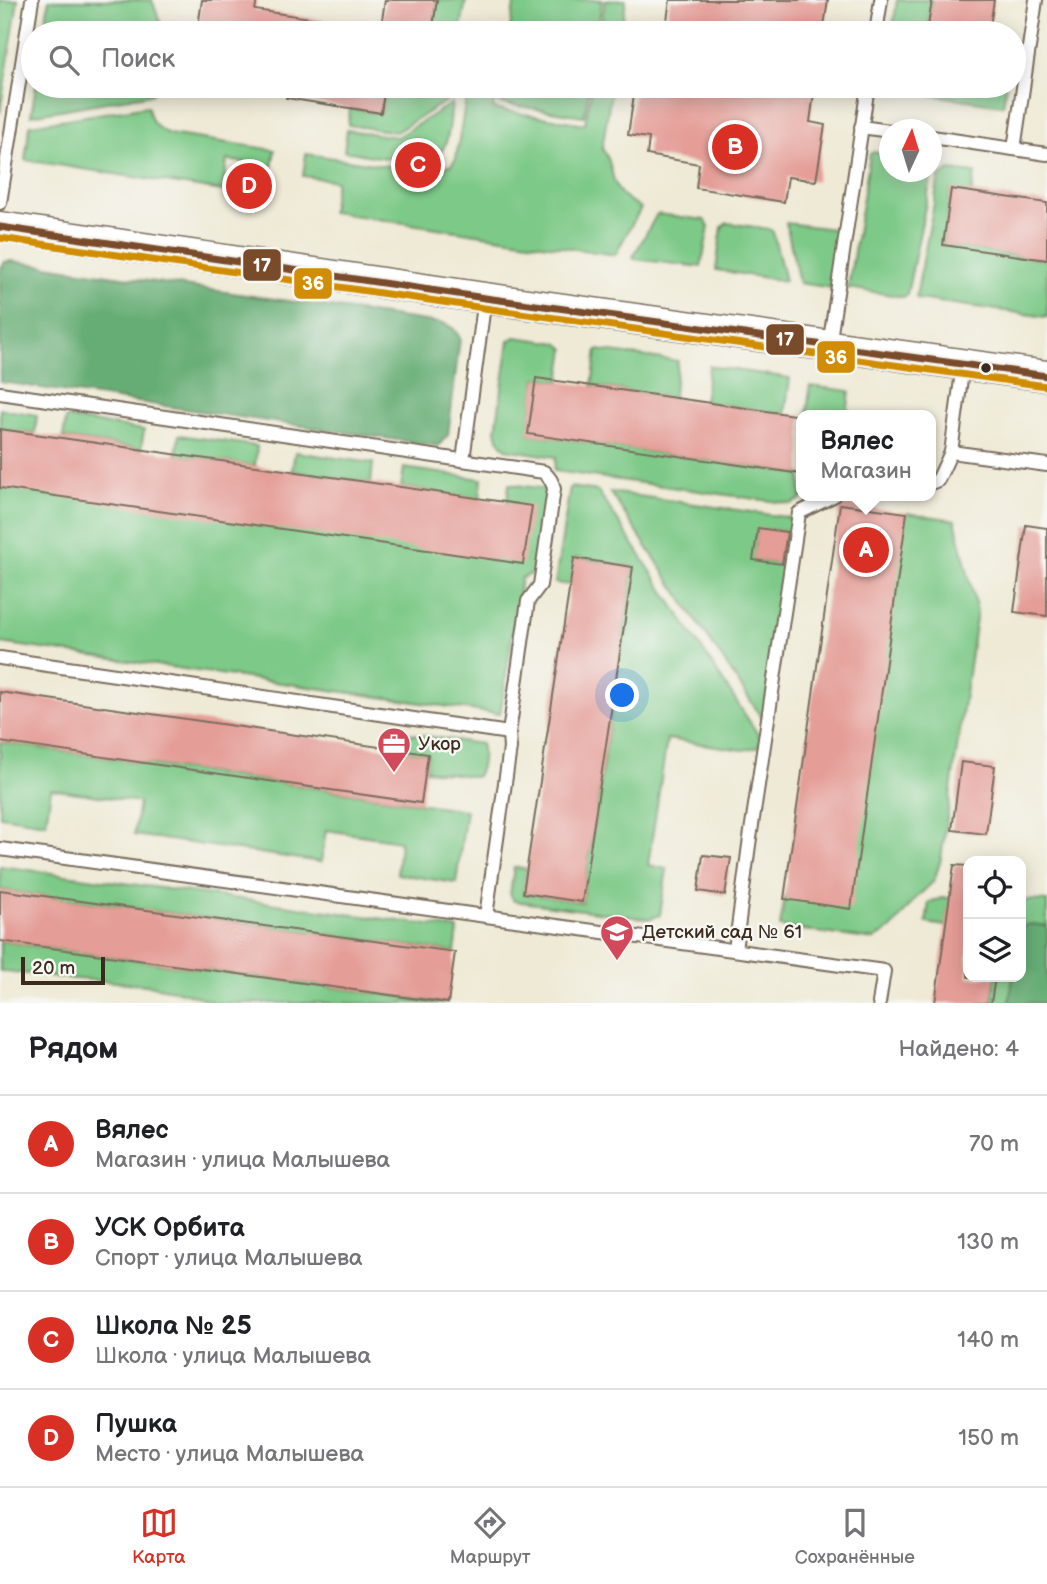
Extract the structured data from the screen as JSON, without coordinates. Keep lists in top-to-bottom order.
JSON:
{
  "places": {
    "office": ["Укор"],
    "school or university": ["Детский сад № 61"]
  },
  "lines": ["transit line 17", "transit line 36"],
  "scale_bar": "20 m",
  "north": "top",
  "page": {
    "search": "Поиск",
    "pins": [
      "B",
      "C",
      "D",
      "A"
    ],
    "popup": ["Вялес", "Магазин"],
    "scale": "20 m",
    "heading": ["Рядом", "Найдено: 4"],
    "list": [
      {
        "mark": "A",
        "name": "Вялес",
        "note": "Магазин · улица Малышева",
        "value": "70 m"
      },
      {
        "mark": "B",
        "name": "УСК Орбита",
        "note": "Спорт · улица Малышева",
        "value": "130 m"
      },
      {
        "mark": "C",
        "name": "Школа № 25",
        "note": "Школа · улица Малышева",
        "value": "140 m"
      },
      {
        "mark": "D",
        "name": "Пушка",
        "note": "Место · улица Малышева",
        "value": "150 m"
      }
    ],
    "nav": ["Карта", "Маршрут", "Сохранённые"]
  }
}
